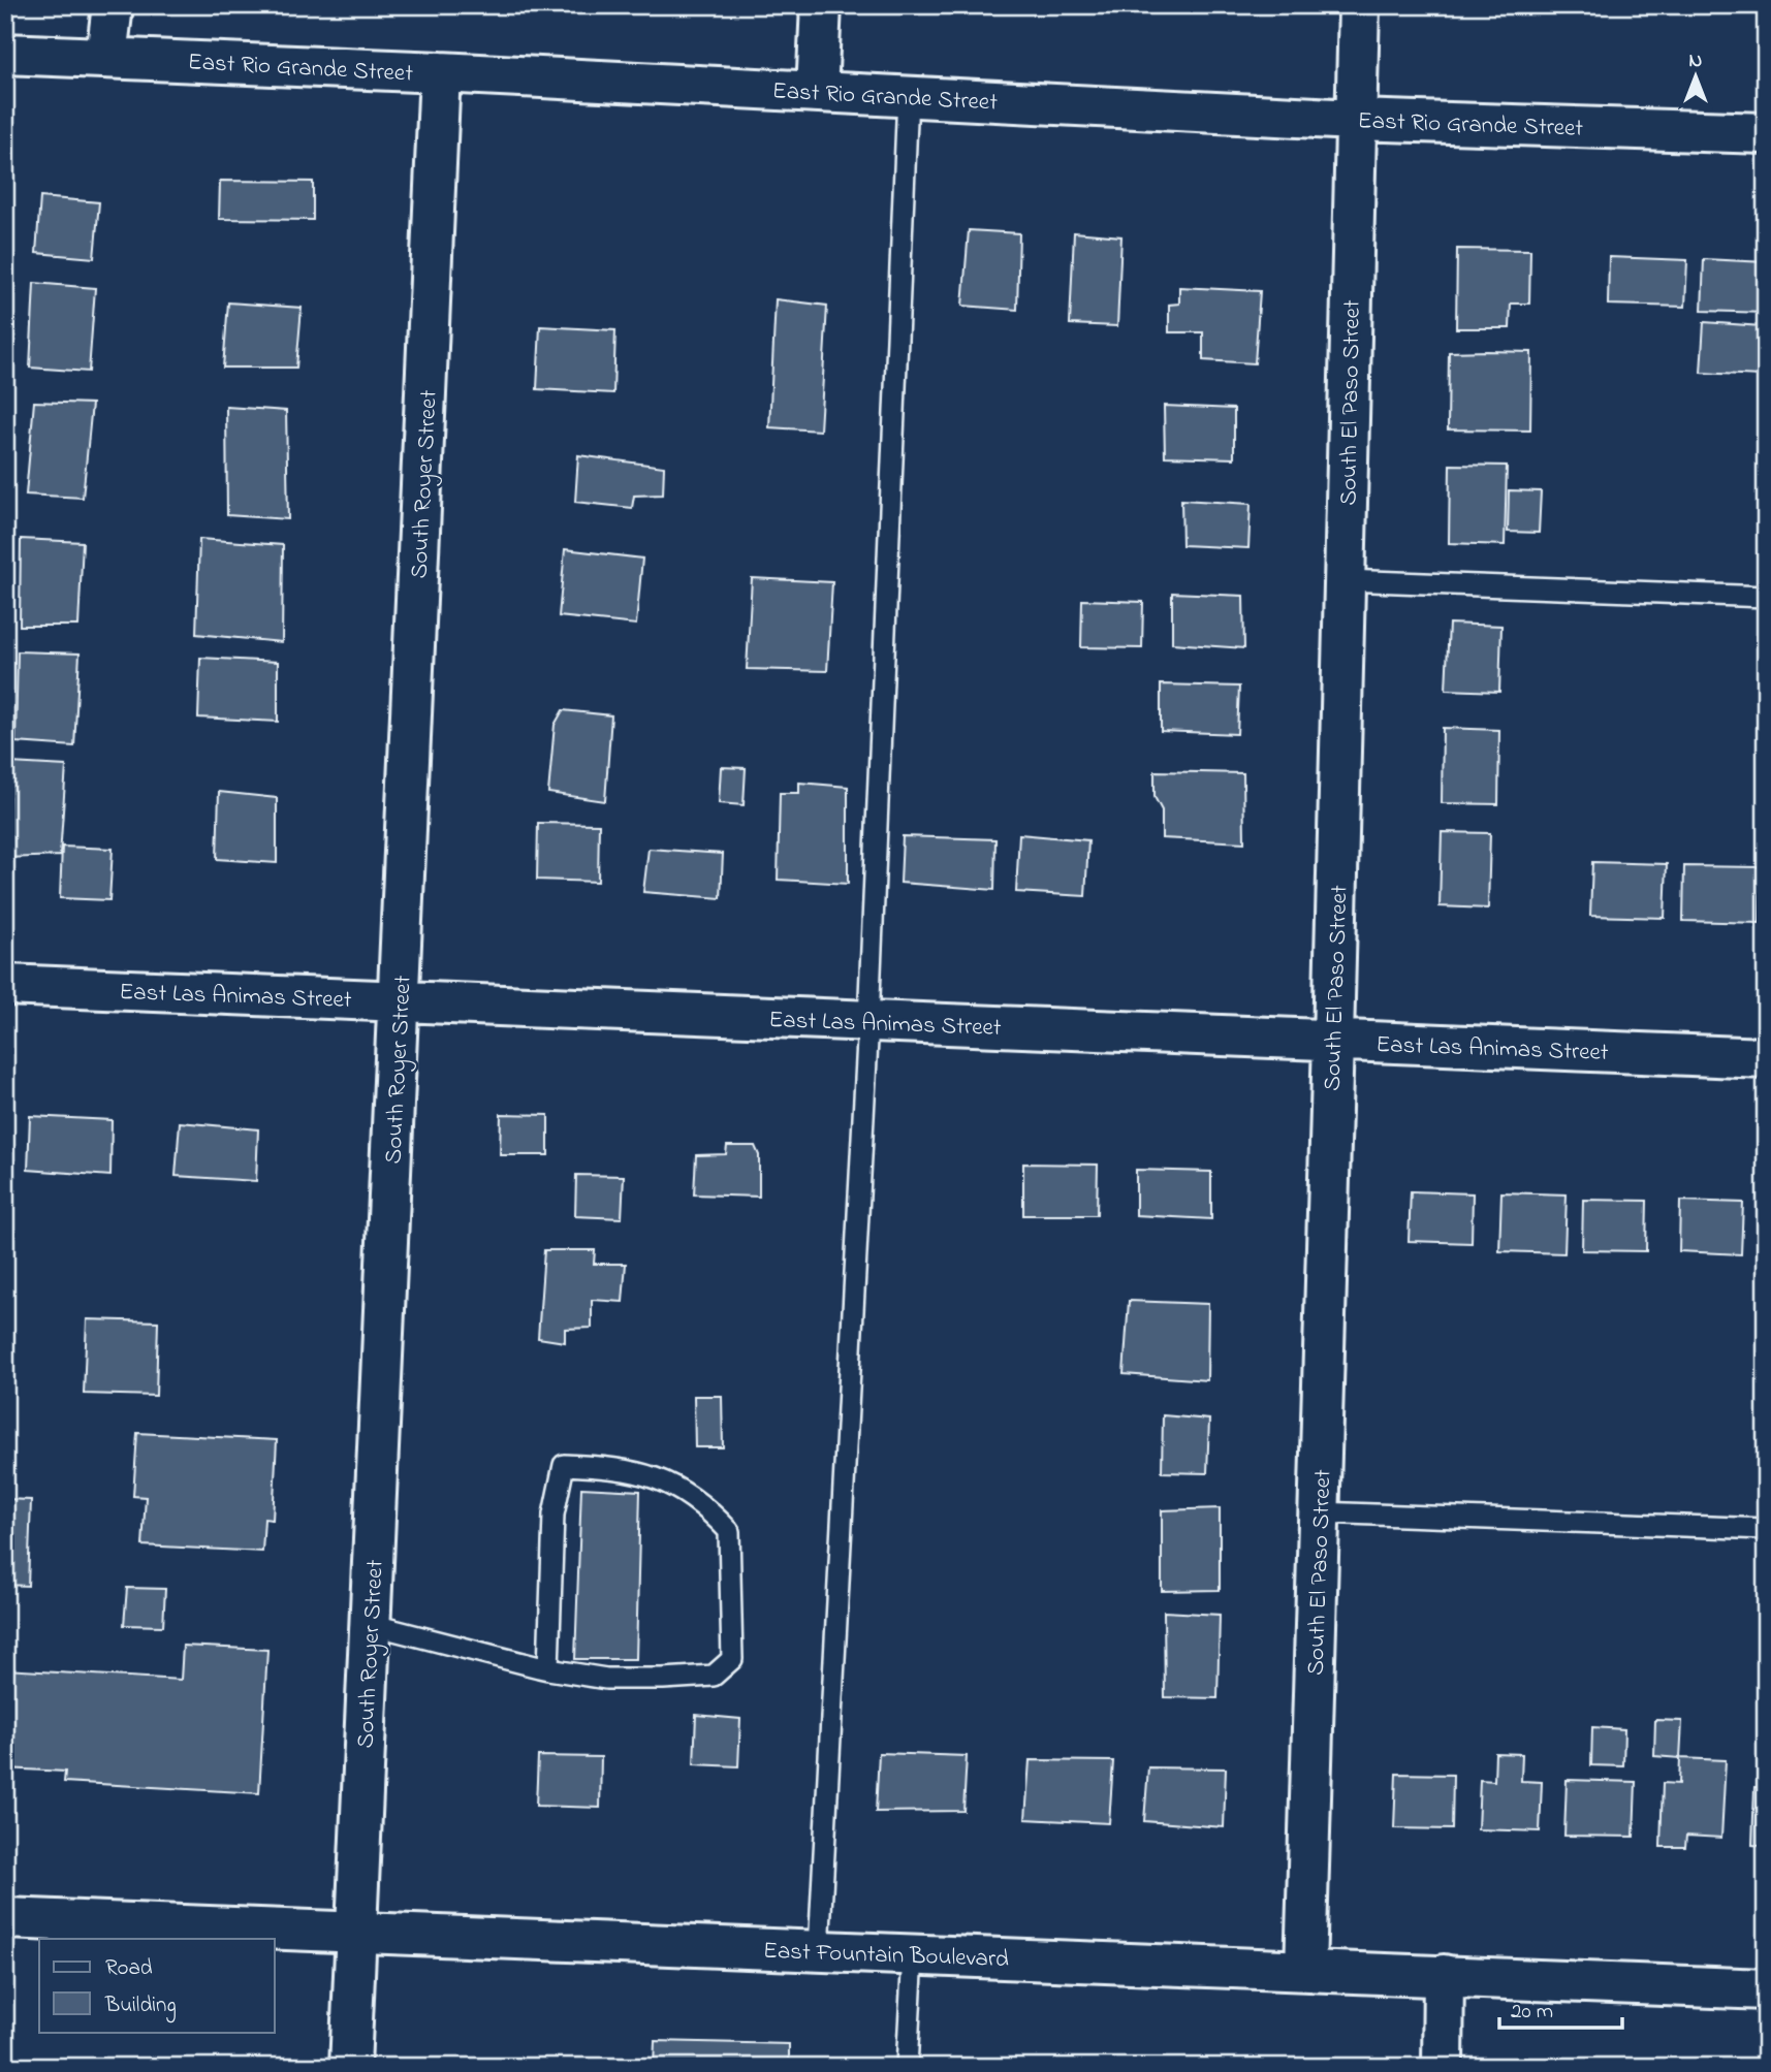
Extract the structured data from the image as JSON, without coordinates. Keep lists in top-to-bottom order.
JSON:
{
  "streets": {
    "street": [
      "East Rio Grande Street",
      "South El Paso Street",
      "South Royer Street",
      "East Las Animas Street",
      "East Fountain Boulevard"
    ]
  },
  "crossings": [
    ["East Rio Grande Street", "South El Paso Street"],
    ["East Rio Grande Street", "South Royer Street"],
    ["South El Paso Street", "East Las Animas Street"],
    ["South El Paso Street", "East Fountain Boulevard"],
    ["South Royer Street", "East Las Animas Street"],
    ["South Royer Street", "East Fountain Boulevard"]
  ],
  "legend": ["Road", "Building"],
  "scale_bar": "20 m",
  "north": "top"
}
